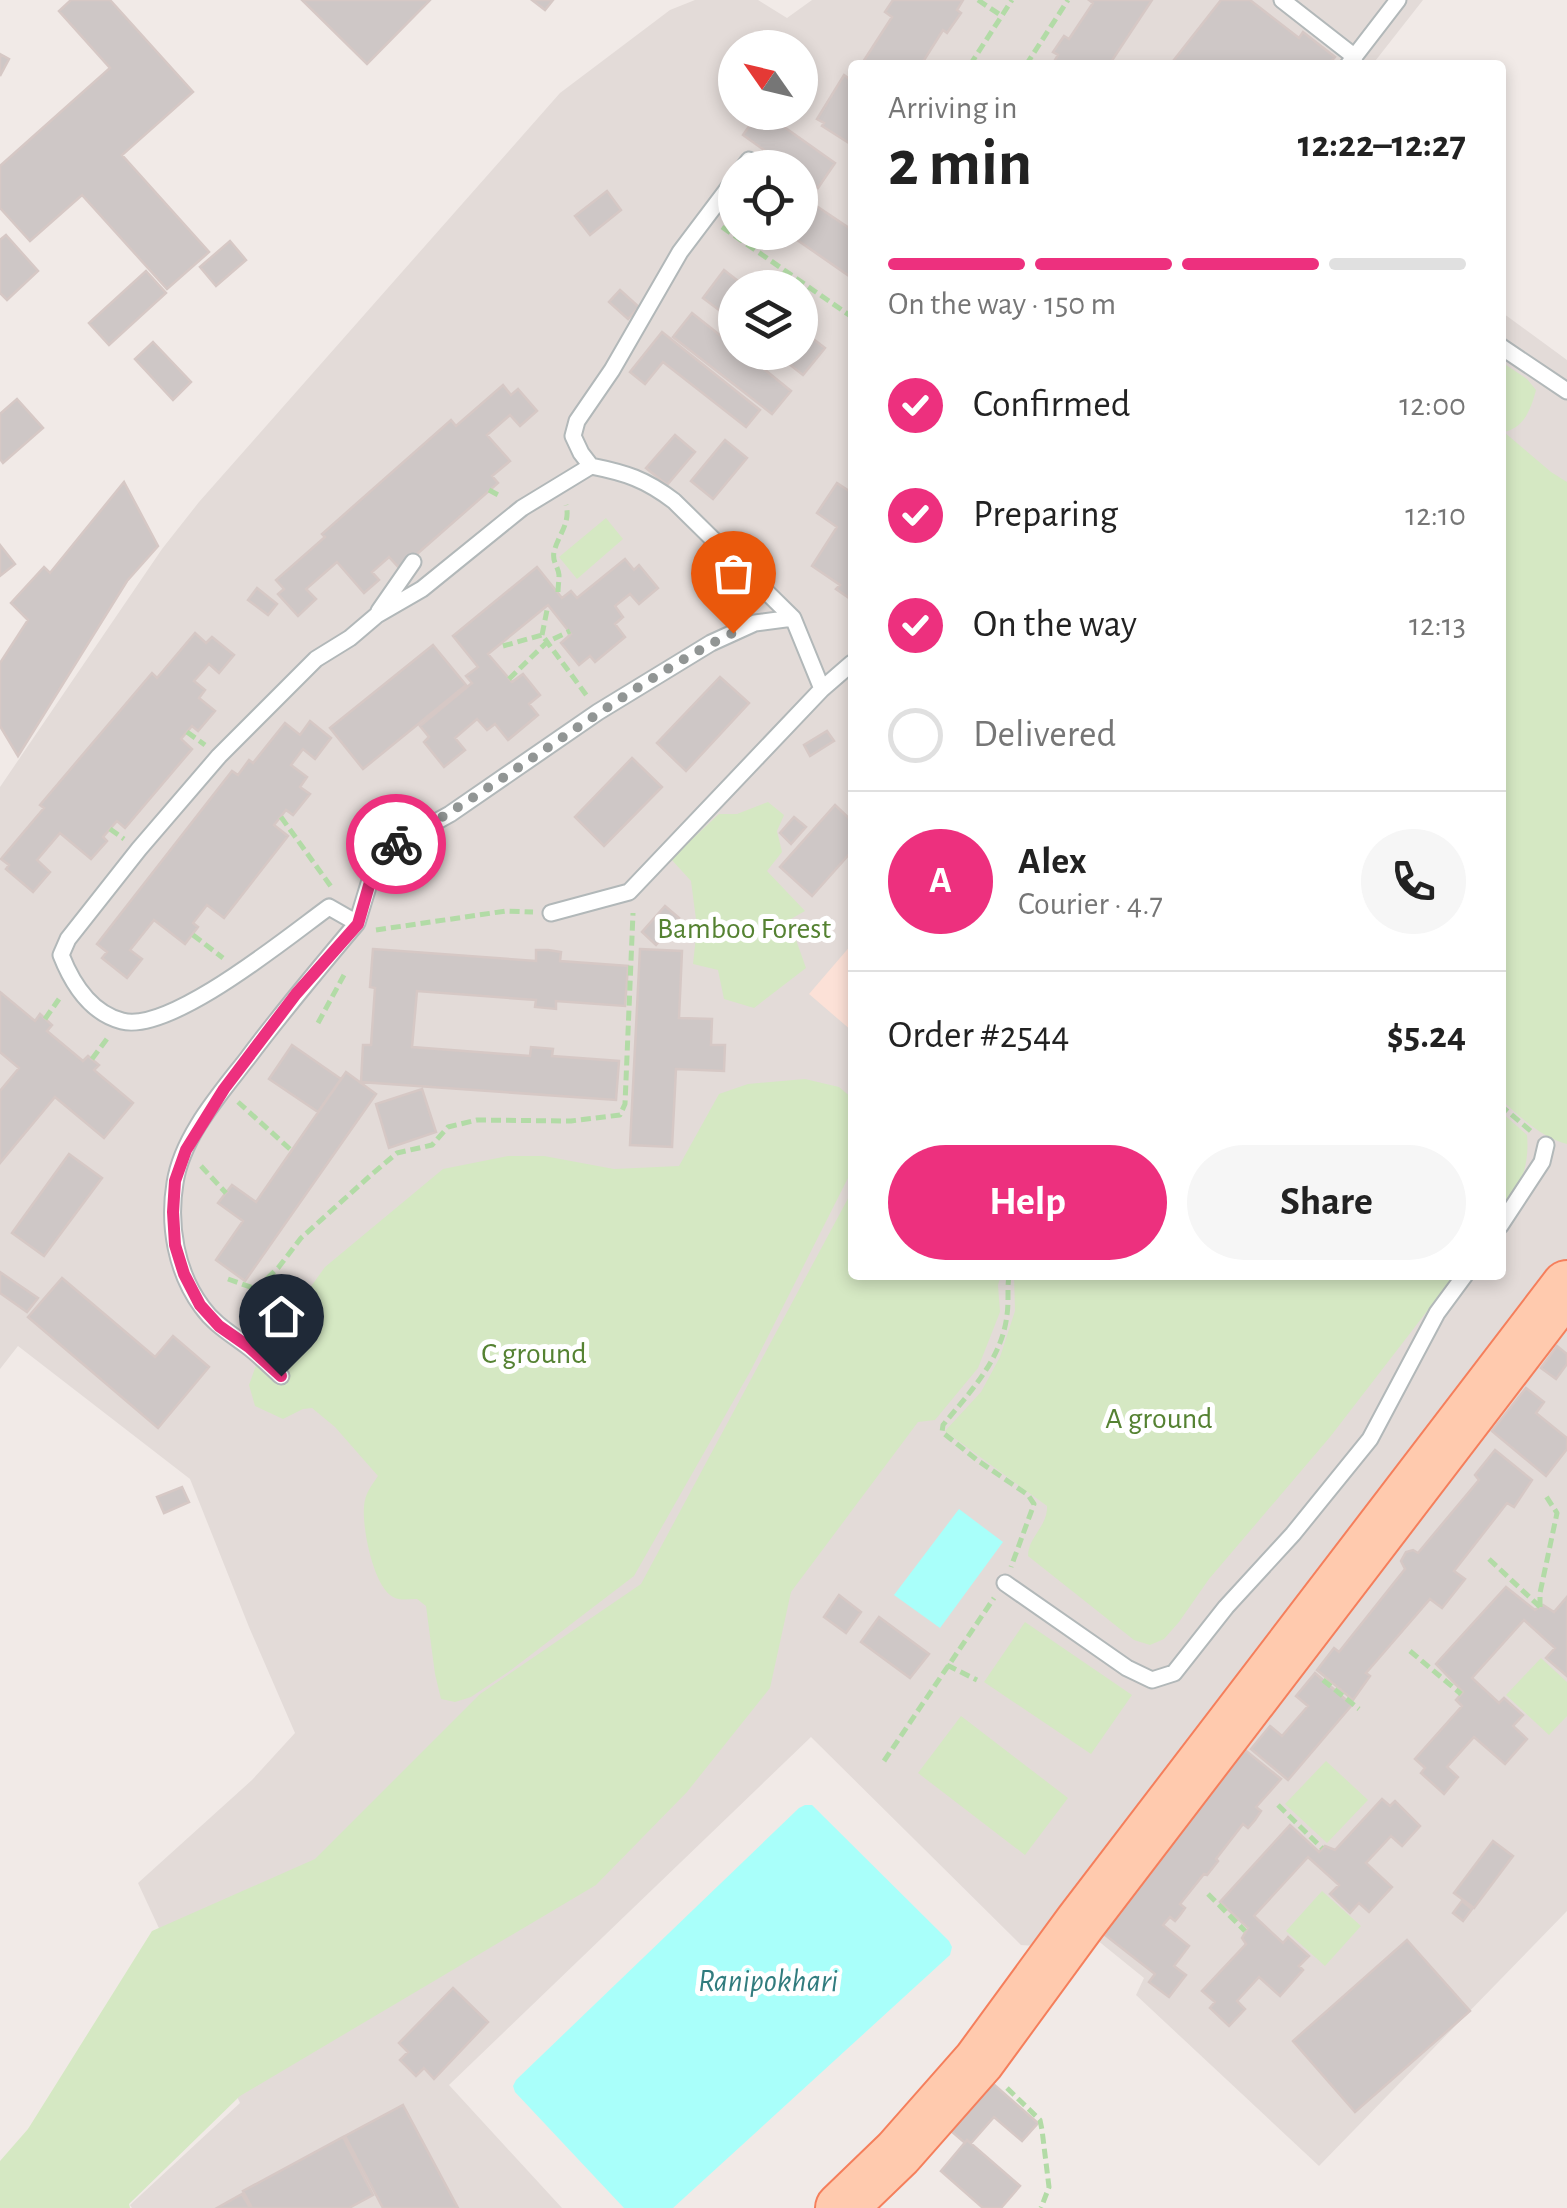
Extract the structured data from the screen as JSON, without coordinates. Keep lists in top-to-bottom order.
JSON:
{
  "water": ["Ranipokhari"],
  "parks": ["Bamboo Forest", "C ground", "A ground"],
  "north": "top left",
  "page": {
    "heading": ["2 min", "Arriving in", "12:22–12:27"],
    "panel": [
      "Alex",
      "Courier · 4.7",
      "Order #2544",
      "$5.24"
    ],
    "bar": "On the way · 150 m",
    "list": [
      ["Confirmed", "12:00"],
      ["Preparing", "12:10"],
      ["On the way", "12:13"],
      "Delivered"
    ],
    "round": "A",
    "buttons": ["Help", "Share"]
  }
}
